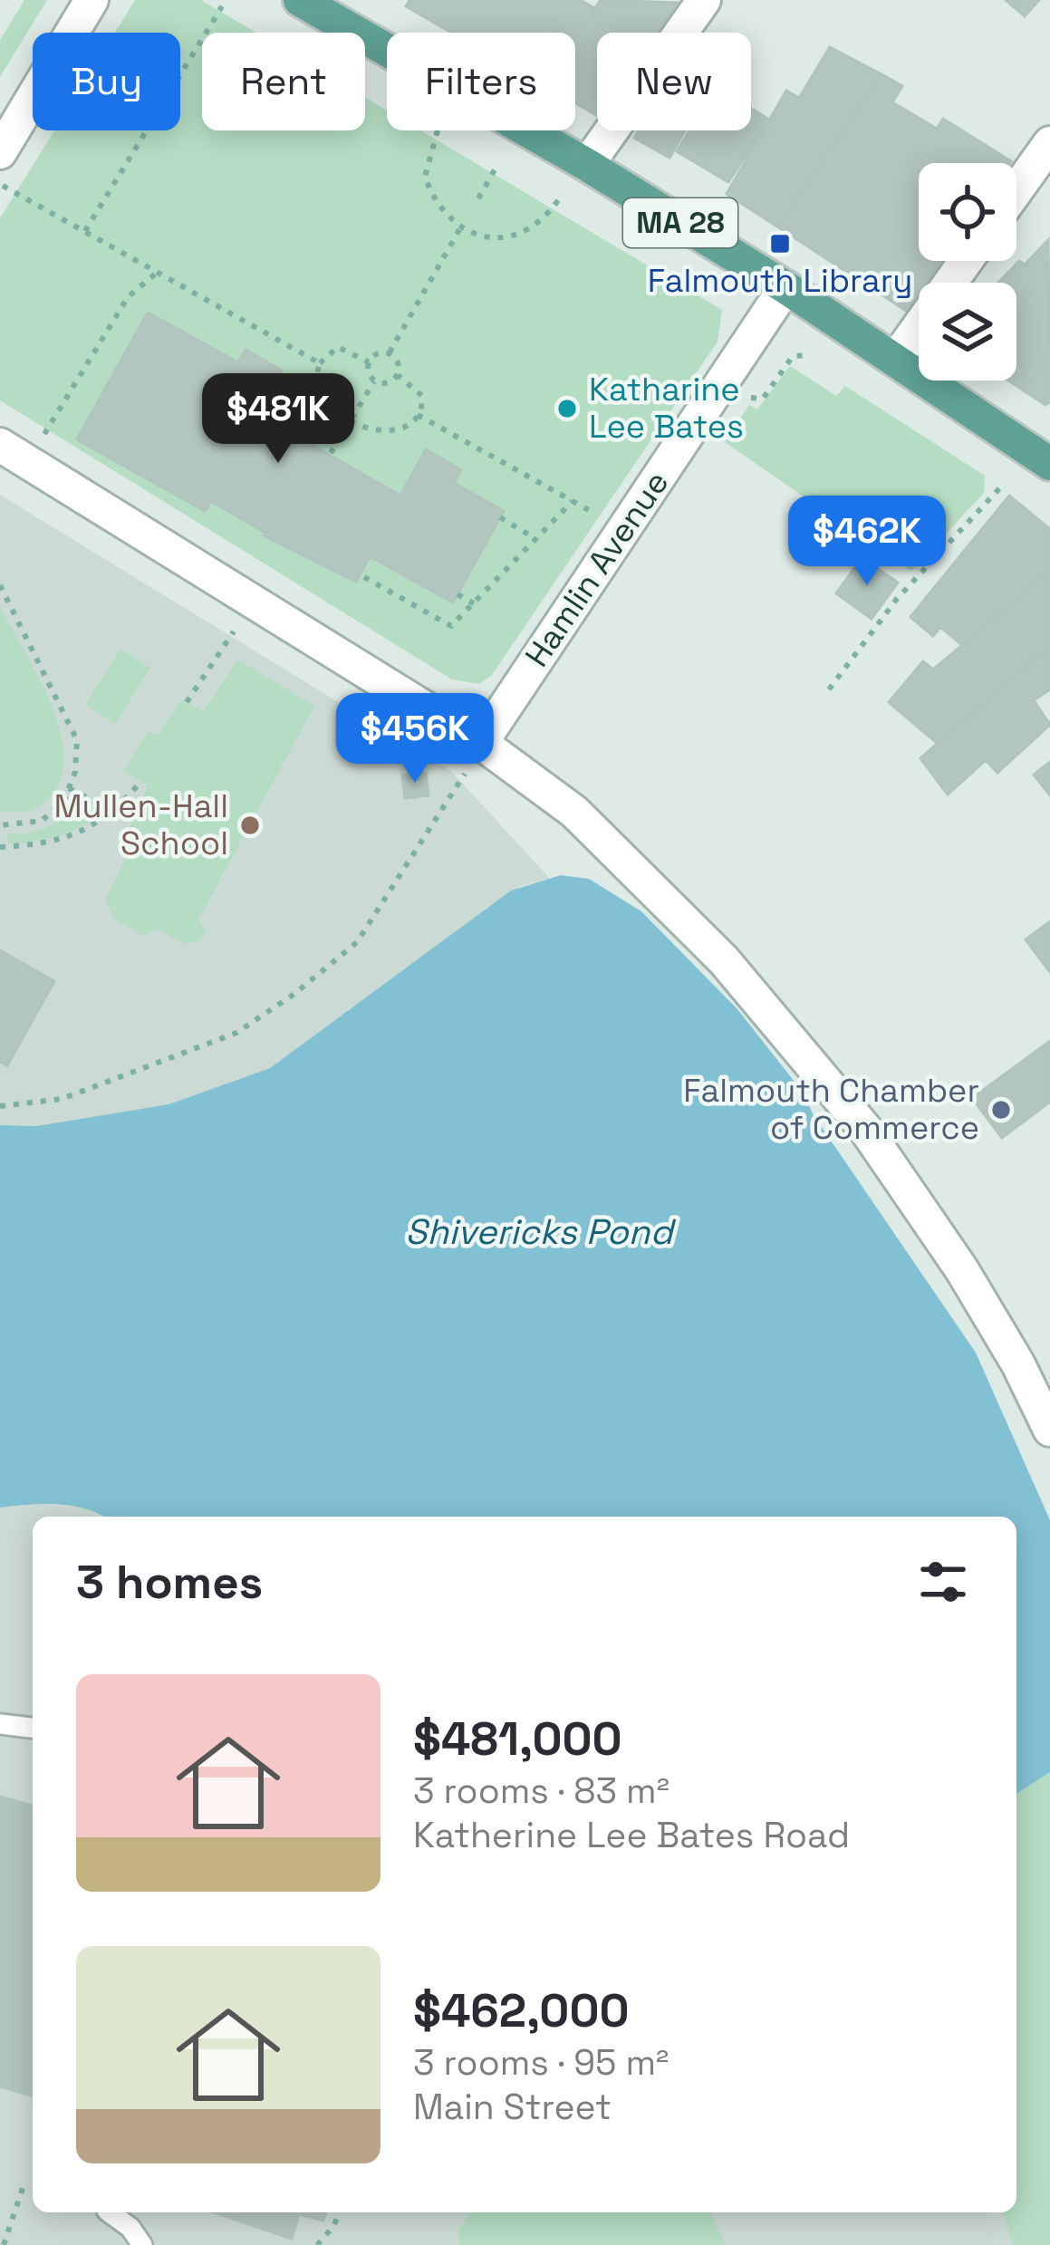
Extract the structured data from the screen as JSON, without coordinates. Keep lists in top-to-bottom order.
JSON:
{
  "streets": {
    "main road": ["MA 28"],
    "street": ["Hamlin Avenue"]
  },
  "crossings": [
    ["MA 28", "Hamlin Avenue"]
  ],
  "water": ["Shivericks Pond"],
  "places": {
    "transit": ["Falmouth Library"],
    "other": ["Katharine Lee Bates", "Mullen-Hall School", "Falmouth Chamber of Commerce"]
  },
  "page": {
    "chip": [
      "Buy",
      "Rent",
      "Filters",
      "New"
    ],
    "price": ["$481K", "$462K", "$456K"],
    "heading": "3 homes",
    "list": [
      {
        "name": "$481,000",
        "note": "3 rooms · 83 m² · Katherine Lee Bates Road"
      },
      {
        "name": "$462,000",
        "note": "3 rooms · 95 m² · Main Street"
      }
    ]
  }
}
